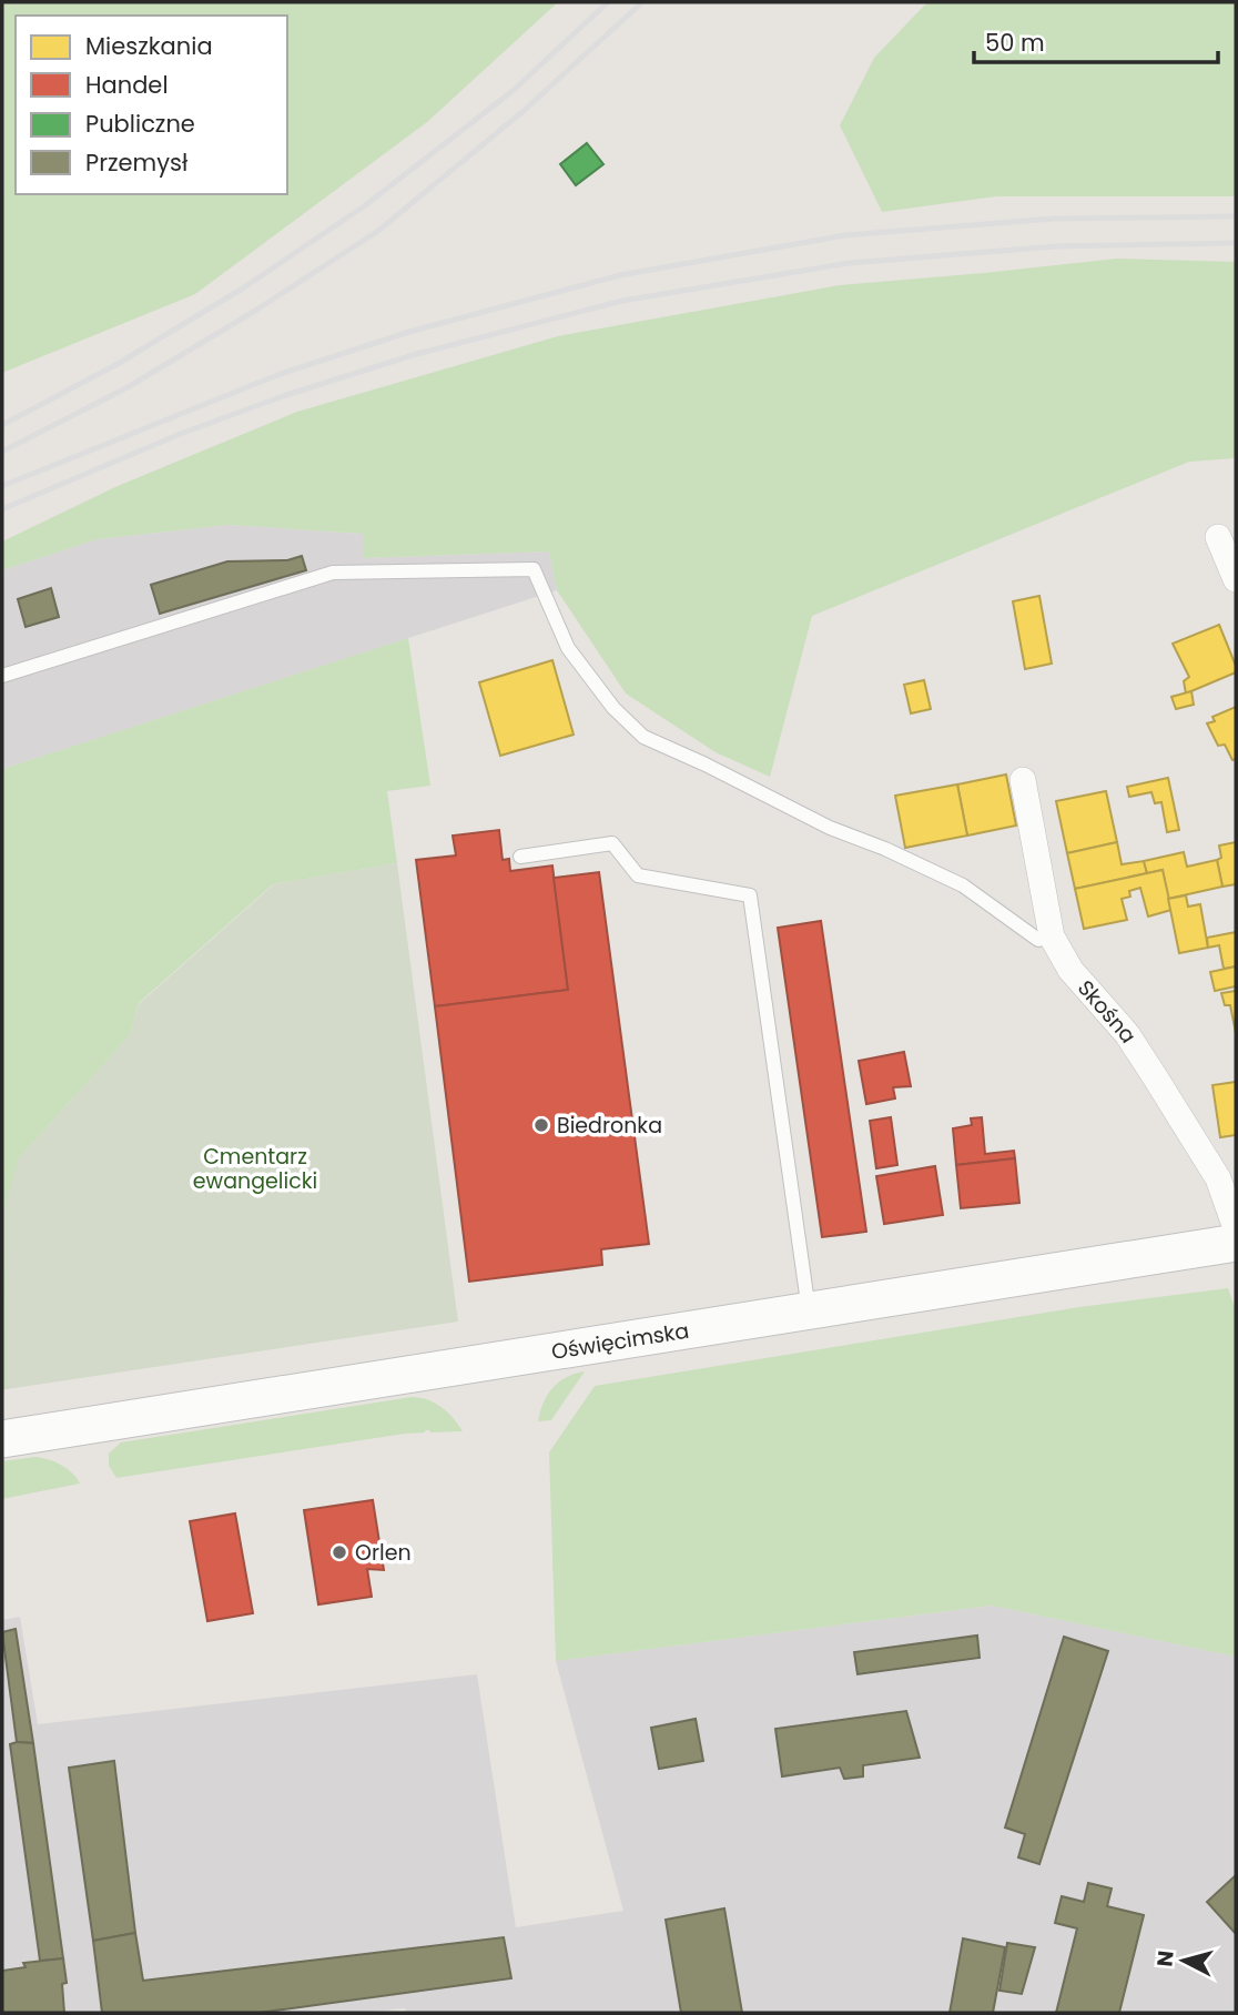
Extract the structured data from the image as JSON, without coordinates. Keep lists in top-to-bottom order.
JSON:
{
  "streets": {
    "main road": ["Oświęcimska"],
    "street": ["Skośna"]
  },
  "parks": ["Cmentarz ewangelicki"],
  "places": ["Biedronka", "Orlen"],
  "legend": [
    "Mieszkania",
    "Handel",
    "Publiczne",
    "Przemysł"
  ],
  "scale_bar": "50 m",
  "north": "left"
}
